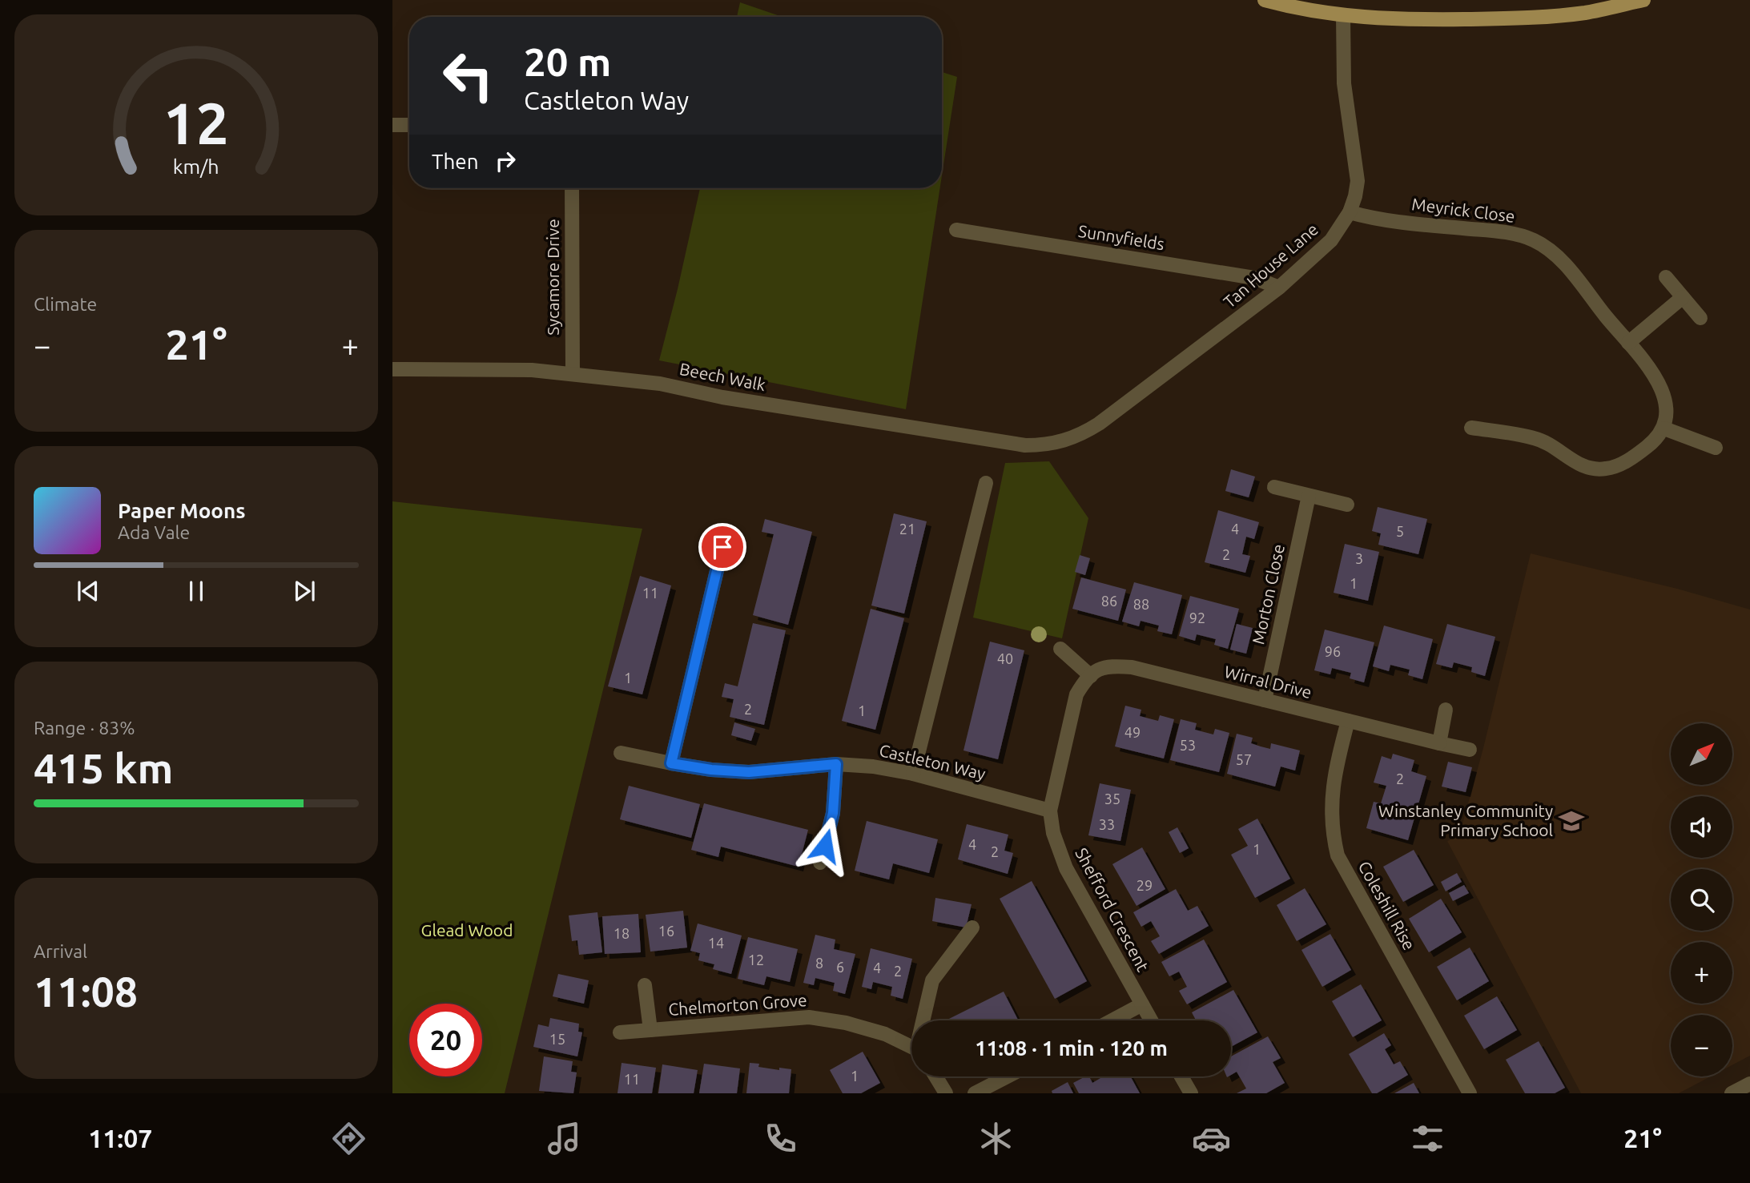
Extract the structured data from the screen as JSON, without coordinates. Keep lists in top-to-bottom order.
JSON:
{
  "streets": {
    "street": [
      "Meyrick Close",
      "Sunnyfields",
      "Tan House Lane",
      "Sycamore Drive",
      "Beech Walk",
      "Morton Close",
      "Wirral Drive",
      "Castleton Way",
      "Coleshill Rise",
      "Shefford Crescent",
      "Chelmorton Grove"
    ]
  },
  "crossings": [
    ["Meyrick Close", "Tan House Lane"],
    ["Sunnyfields", "Tan House Lane"],
    ["Tan House Lane", "Beech Walk"],
    ["Sycamore Drive", "Beech Walk"],
    ["Morton Close", "Wirral Drive"],
    ["Wirral Drive", "Coleshill Rise"],
    ["Wirral Drive", "Shefford Crescent"],
    ["Castleton Way", "Shefford Crescent"]
  ],
  "parks": ["Glead Wood"],
  "places": {
    "school or university": ["Winstanley Community Primary School"]
  },
  "house_numbers": [
    "21",
    "4",
    "5",
    "2",
    "3",
    "1",
    "11",
    "86",
    "88",
    "92",
    "96",
    "40",
    "1",
    "2",
    "1",
    "49",
    "53",
    "57",
    "2",
    "35",
    "33",
    "4",
    "1",
    "2",
    "29",
    "16",
    "18",
    "14",
    "12",
    "8",
    "6",
    "4",
    "2",
    "15",
    "1",
    "11"
  ],
  "north": "top right",
  "page": {
    "turn": ["20 m", "Castleton Way"],
    "then": "Then",
    "tile": [
      "Climate",
      ["Range · 83%", "415 km"],
      ["Arrival", "11:08"]
    ],
    "heat": ["−", "21°", "+"],
    "song": ["Paper Moons", "Ada Vale"],
    "map_buttons": ["+", "−"],
    "limit": "20",
    "trip": "11:08 · 1 min · 120 m",
    "tabs": ["11:07", "21°"],
    "gauge": ["12", "km/h"]
  }
}
